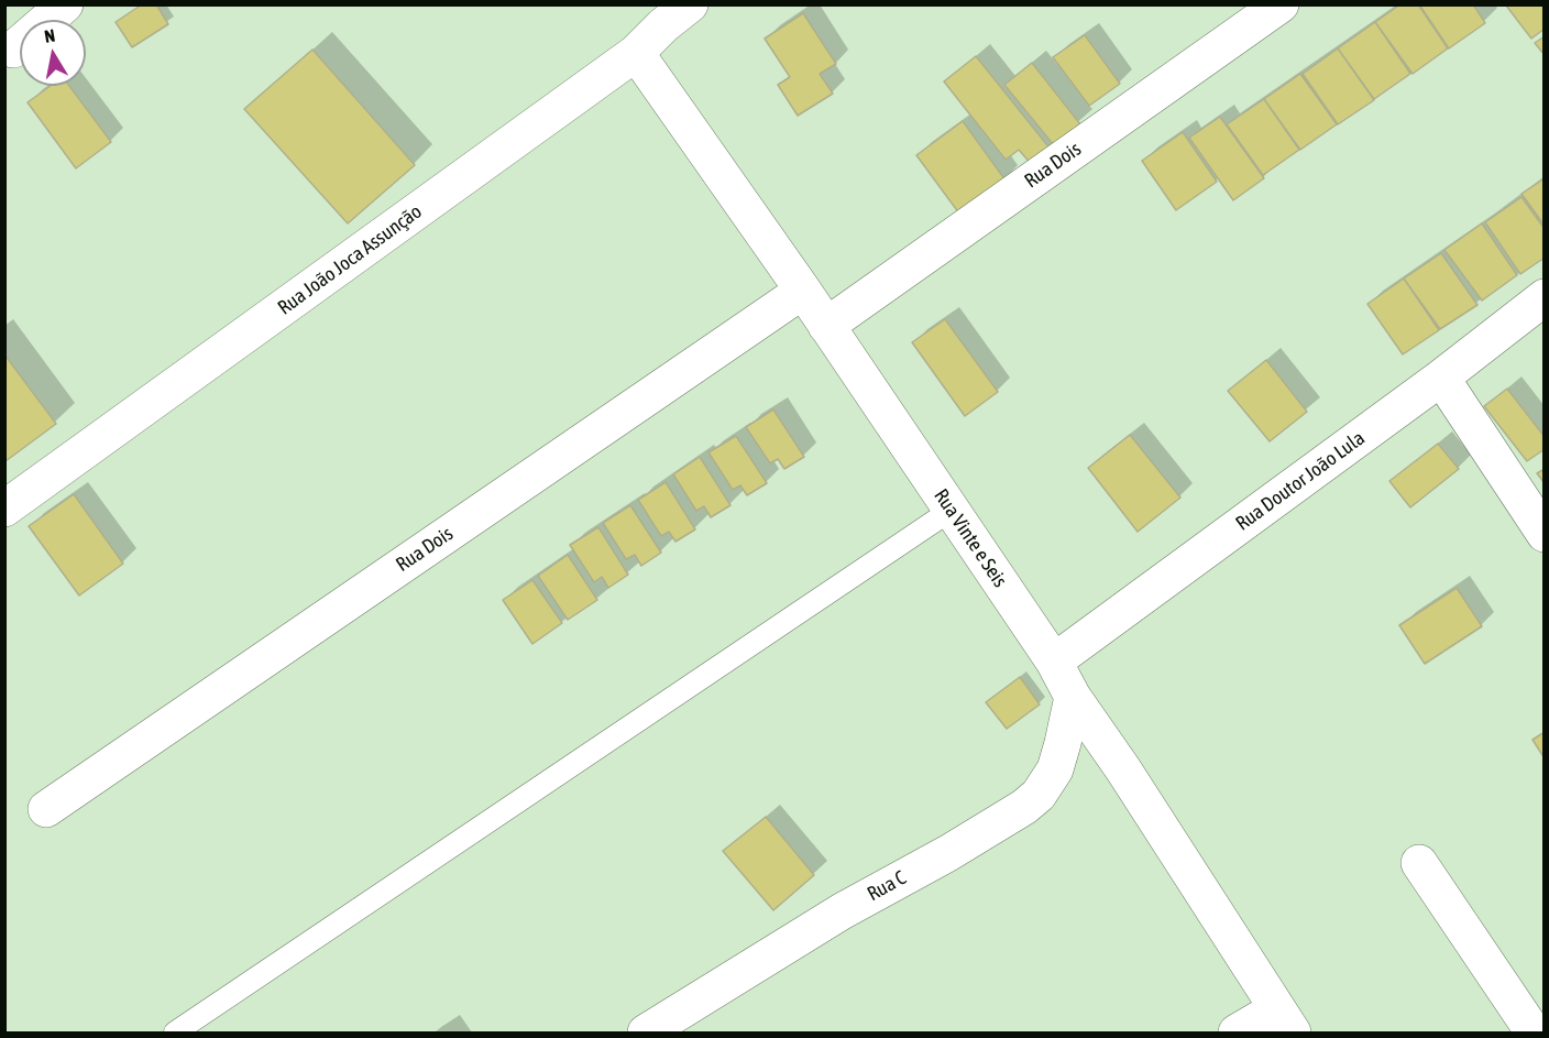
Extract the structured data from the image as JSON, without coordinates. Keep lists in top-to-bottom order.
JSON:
{
  "streets": {
    "street": [
      "Rua Dois",
      "Rua João Joca Assunção",
      "Rua Doutor João Lula",
      "Rua Vinte e Seis",
      "Rua C"
    ]
  },
  "crossings": [
    ["Rua Dois", "Rua Vinte e Seis"],
    ["Rua João Joca Assunção", "Rua Vinte e Seis"],
    ["Rua Doutor João Lula", "Rua Vinte e Seis"],
    ["Rua Vinte e Seis", "Rua C"]
  ],
  "north": "top"
}
